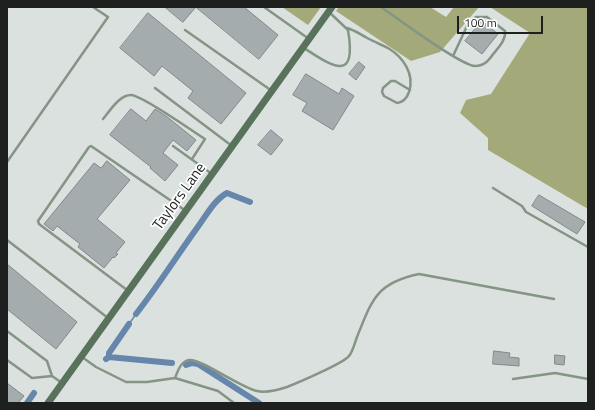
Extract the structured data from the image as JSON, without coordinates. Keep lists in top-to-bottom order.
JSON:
{
  "streets": {
    "street": ["Taylors Lane"]
  },
  "scale_bar": "100 m"
}
